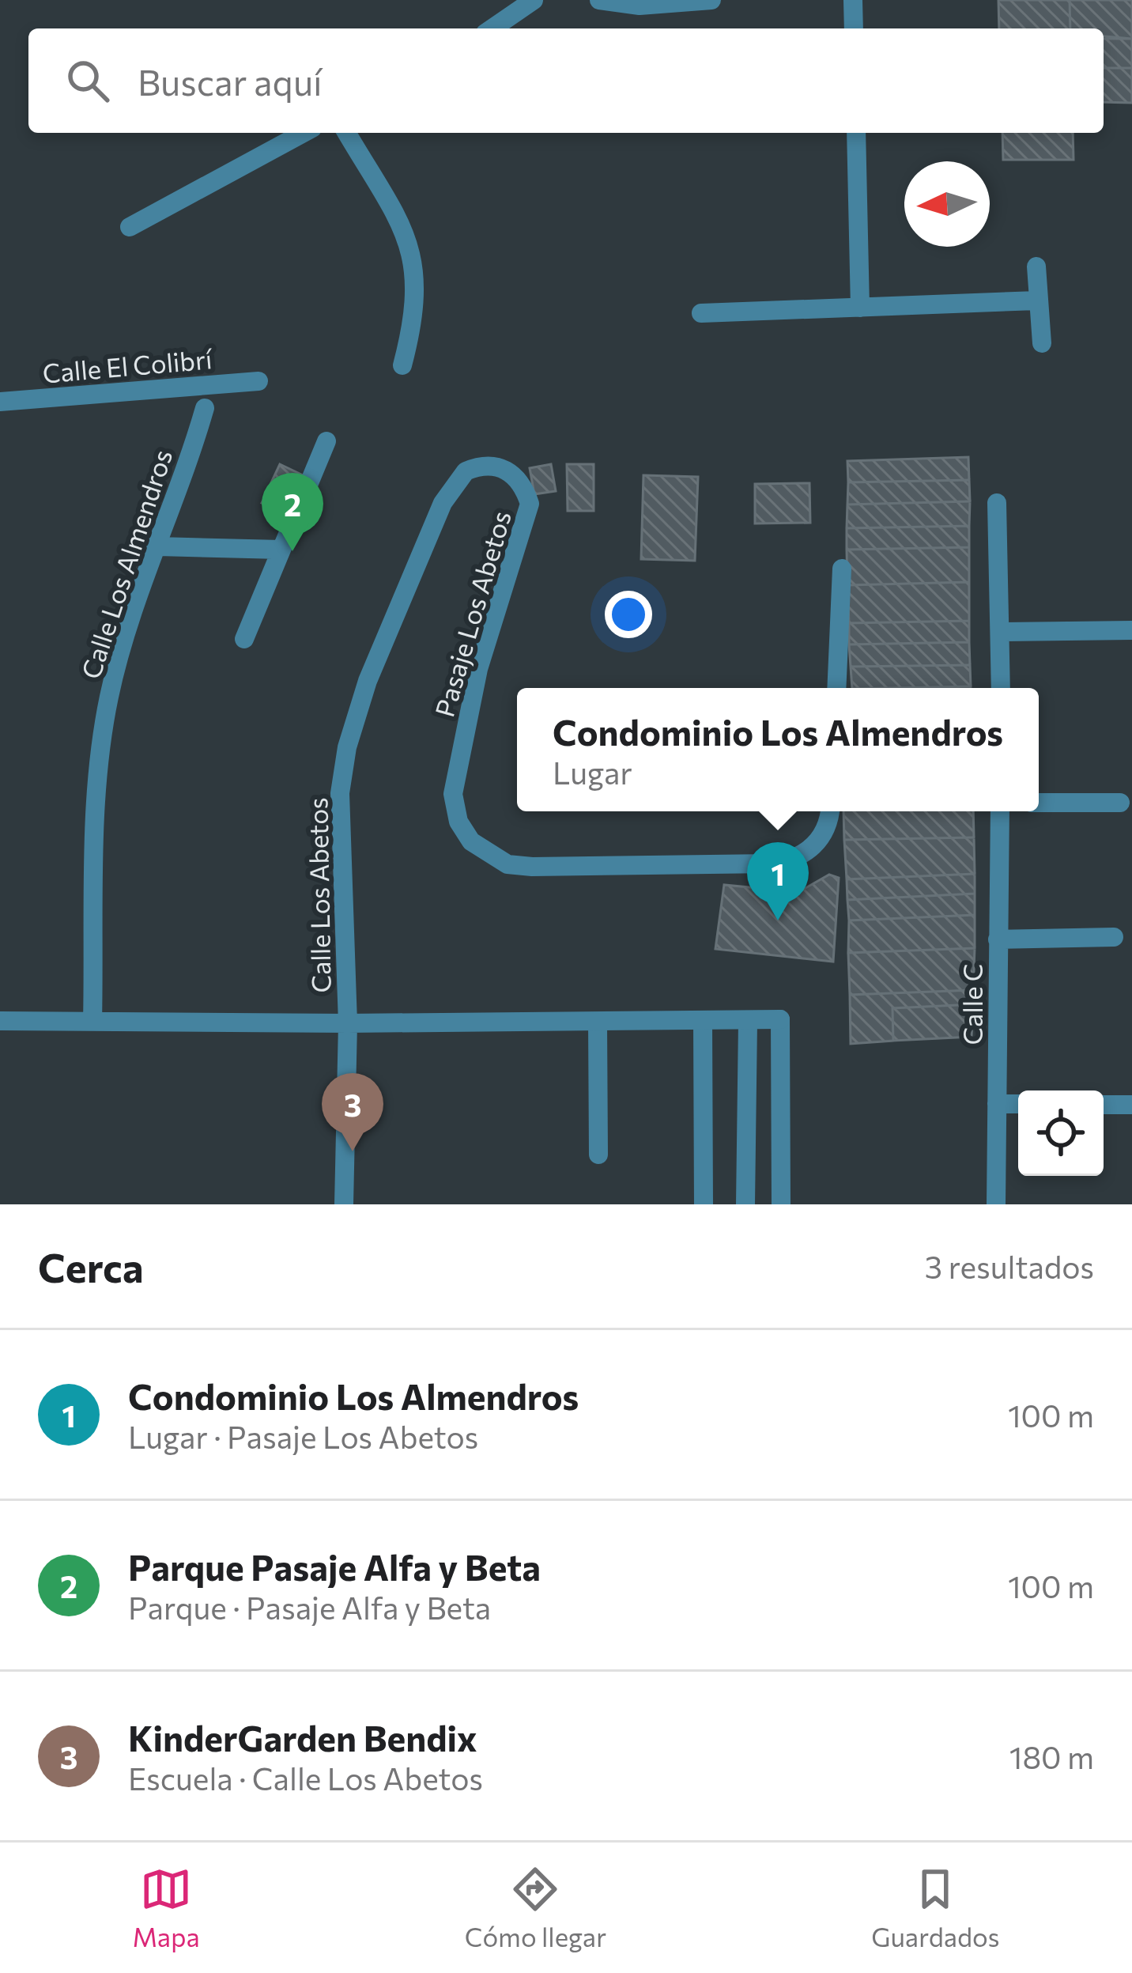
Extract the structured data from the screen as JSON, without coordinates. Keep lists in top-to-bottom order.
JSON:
{
  "streets": {
    "street": [
      "Calle El Colibrí",
      "Calle Los Almendros",
      "Pasaje Los Abetos",
      "Calle Los Abetos",
      "Calle C"
    ]
  },
  "crossings": [
    ["Pasaje Los Abetos", "Calle Los Abetos"]
  ],
  "north": "left",
  "page": {
    "search": "Buscar aquí",
    "pins": ["2", "1", "3"],
    "popup": ["Condominio Los Almendros", "Lugar"],
    "heading": ["Cerca", "3 resultados"],
    "list": [
      {
        "mark": "1",
        "name": "Condominio Los Almendros",
        "note": "Lugar · Pasaje Los Abetos",
        "value": "100 m"
      },
      {
        "mark": "2",
        "name": "Parque Pasaje Alfa y Beta",
        "note": "Parque · Pasaje Alfa y Beta",
        "value": "100 m"
      },
      {
        "mark": "3",
        "name": "KinderGarden Bendix",
        "note": "Escuela · Calle Los Abetos",
        "value": "180 m"
      }
    ],
    "nav": ["Mapa", "Cómo llegar", "Guardados"]
  }
}
